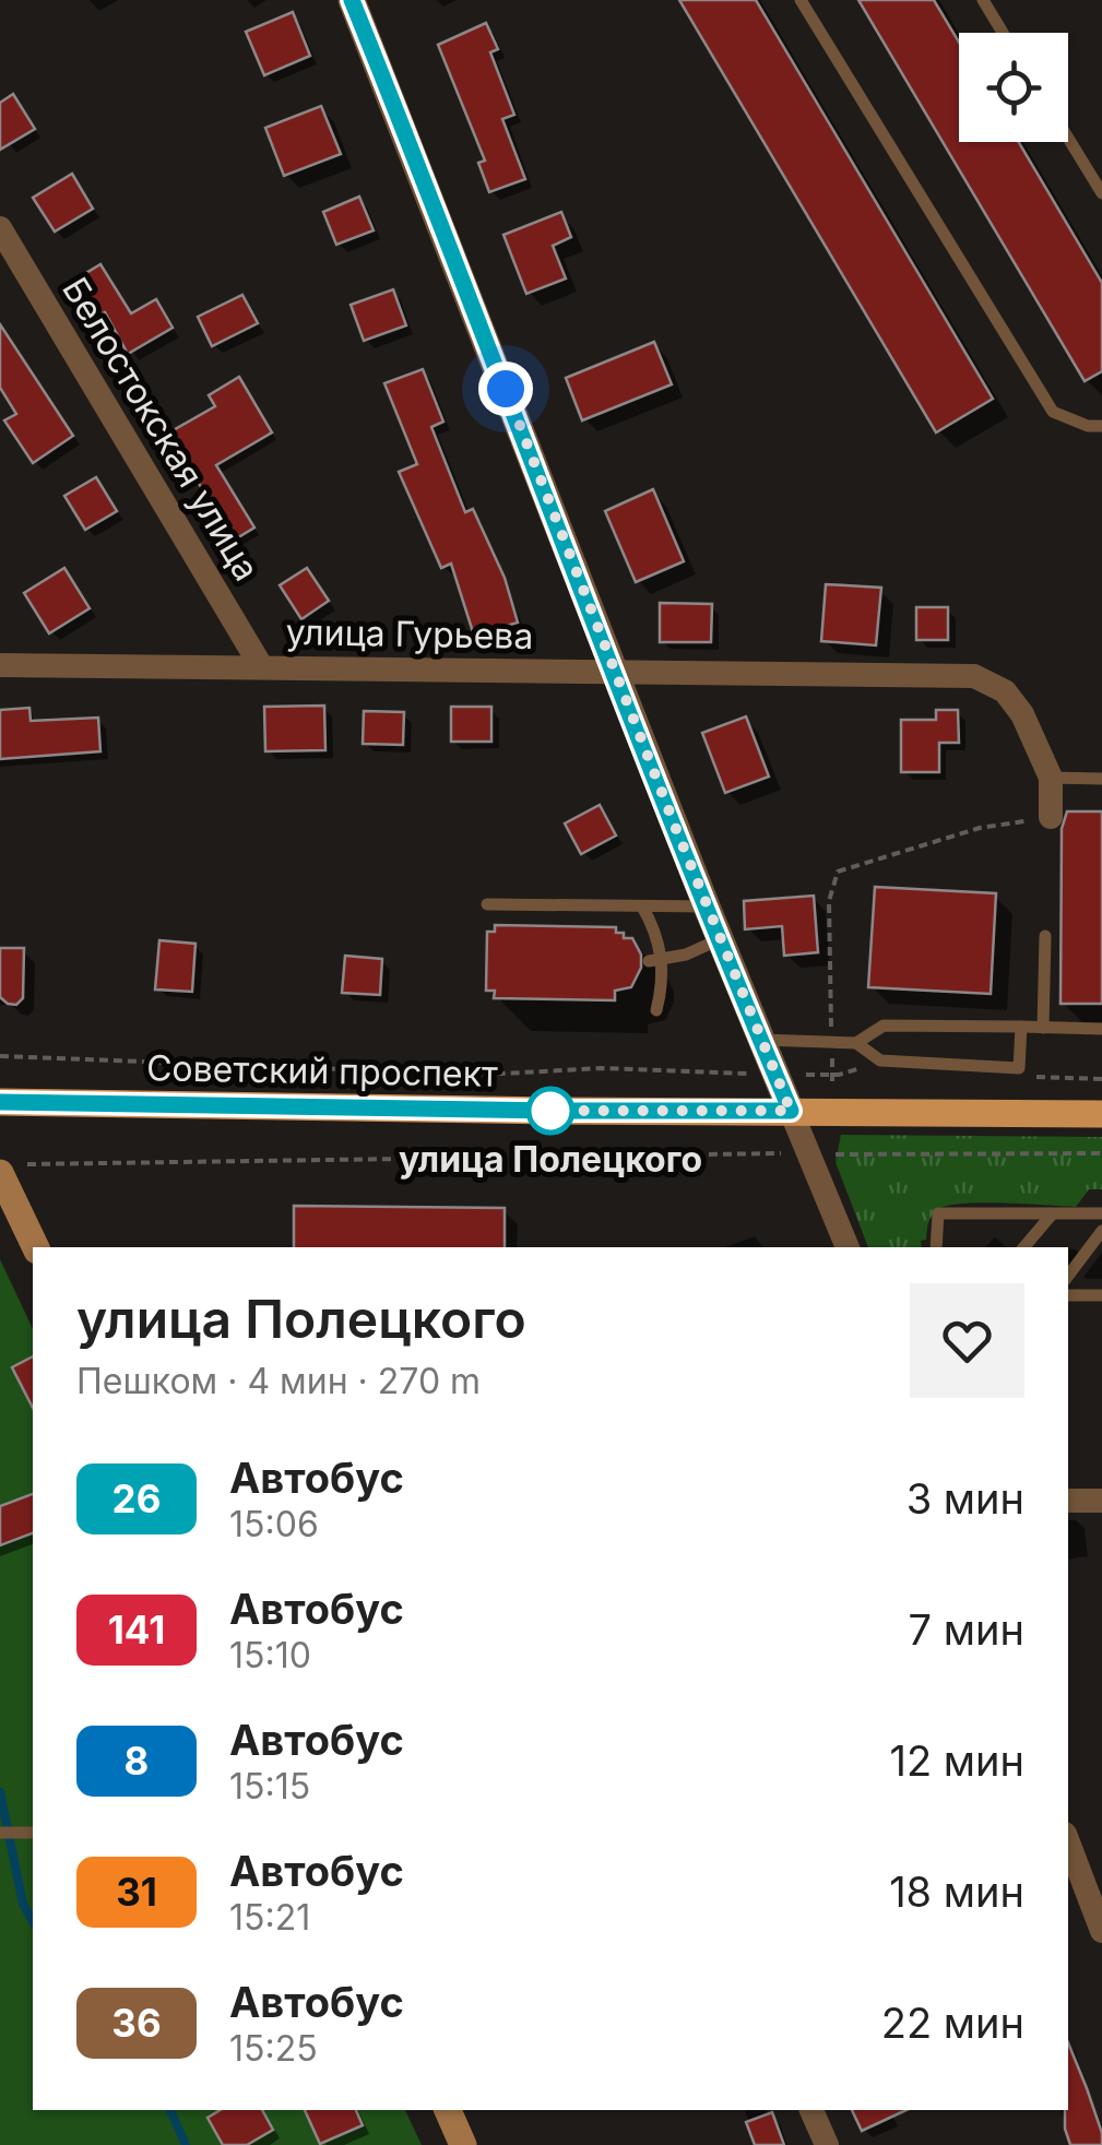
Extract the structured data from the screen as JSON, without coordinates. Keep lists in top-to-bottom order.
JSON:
{
  "streets": {
    "main road": ["Советский проспект"],
    "street": ["Белостокская улица", "улица Гурьева"]
  },
  "crossings": [
    ["Белостокская улица", "улица Гурьева"]
  ],
  "places": ["улица Полецкого"],
  "lines": ["bus line 26"],
  "page": {
    "heading": ["улица Полецкого", "Пешком · 4 мин · 270 m"],
    "list": [
      {
        "mark": "26",
        "name": "Автобус",
        "note": "15:06",
        "value": "3 мин"
      },
      {
        "mark": "141",
        "name": "Автобус",
        "note": "15:10",
        "value": "7 мин"
      },
      {
        "mark": "8",
        "name": "Автобус",
        "note": "15:15",
        "value": "12 мин"
      },
      {
        "mark": "31",
        "name": "Автобус",
        "note": "15:21",
        "value": "18 мин"
      },
      {
        "mark": "36",
        "name": "Автобус",
        "note": "15:25",
        "value": "22 мин"
      }
    ]
  }
}
